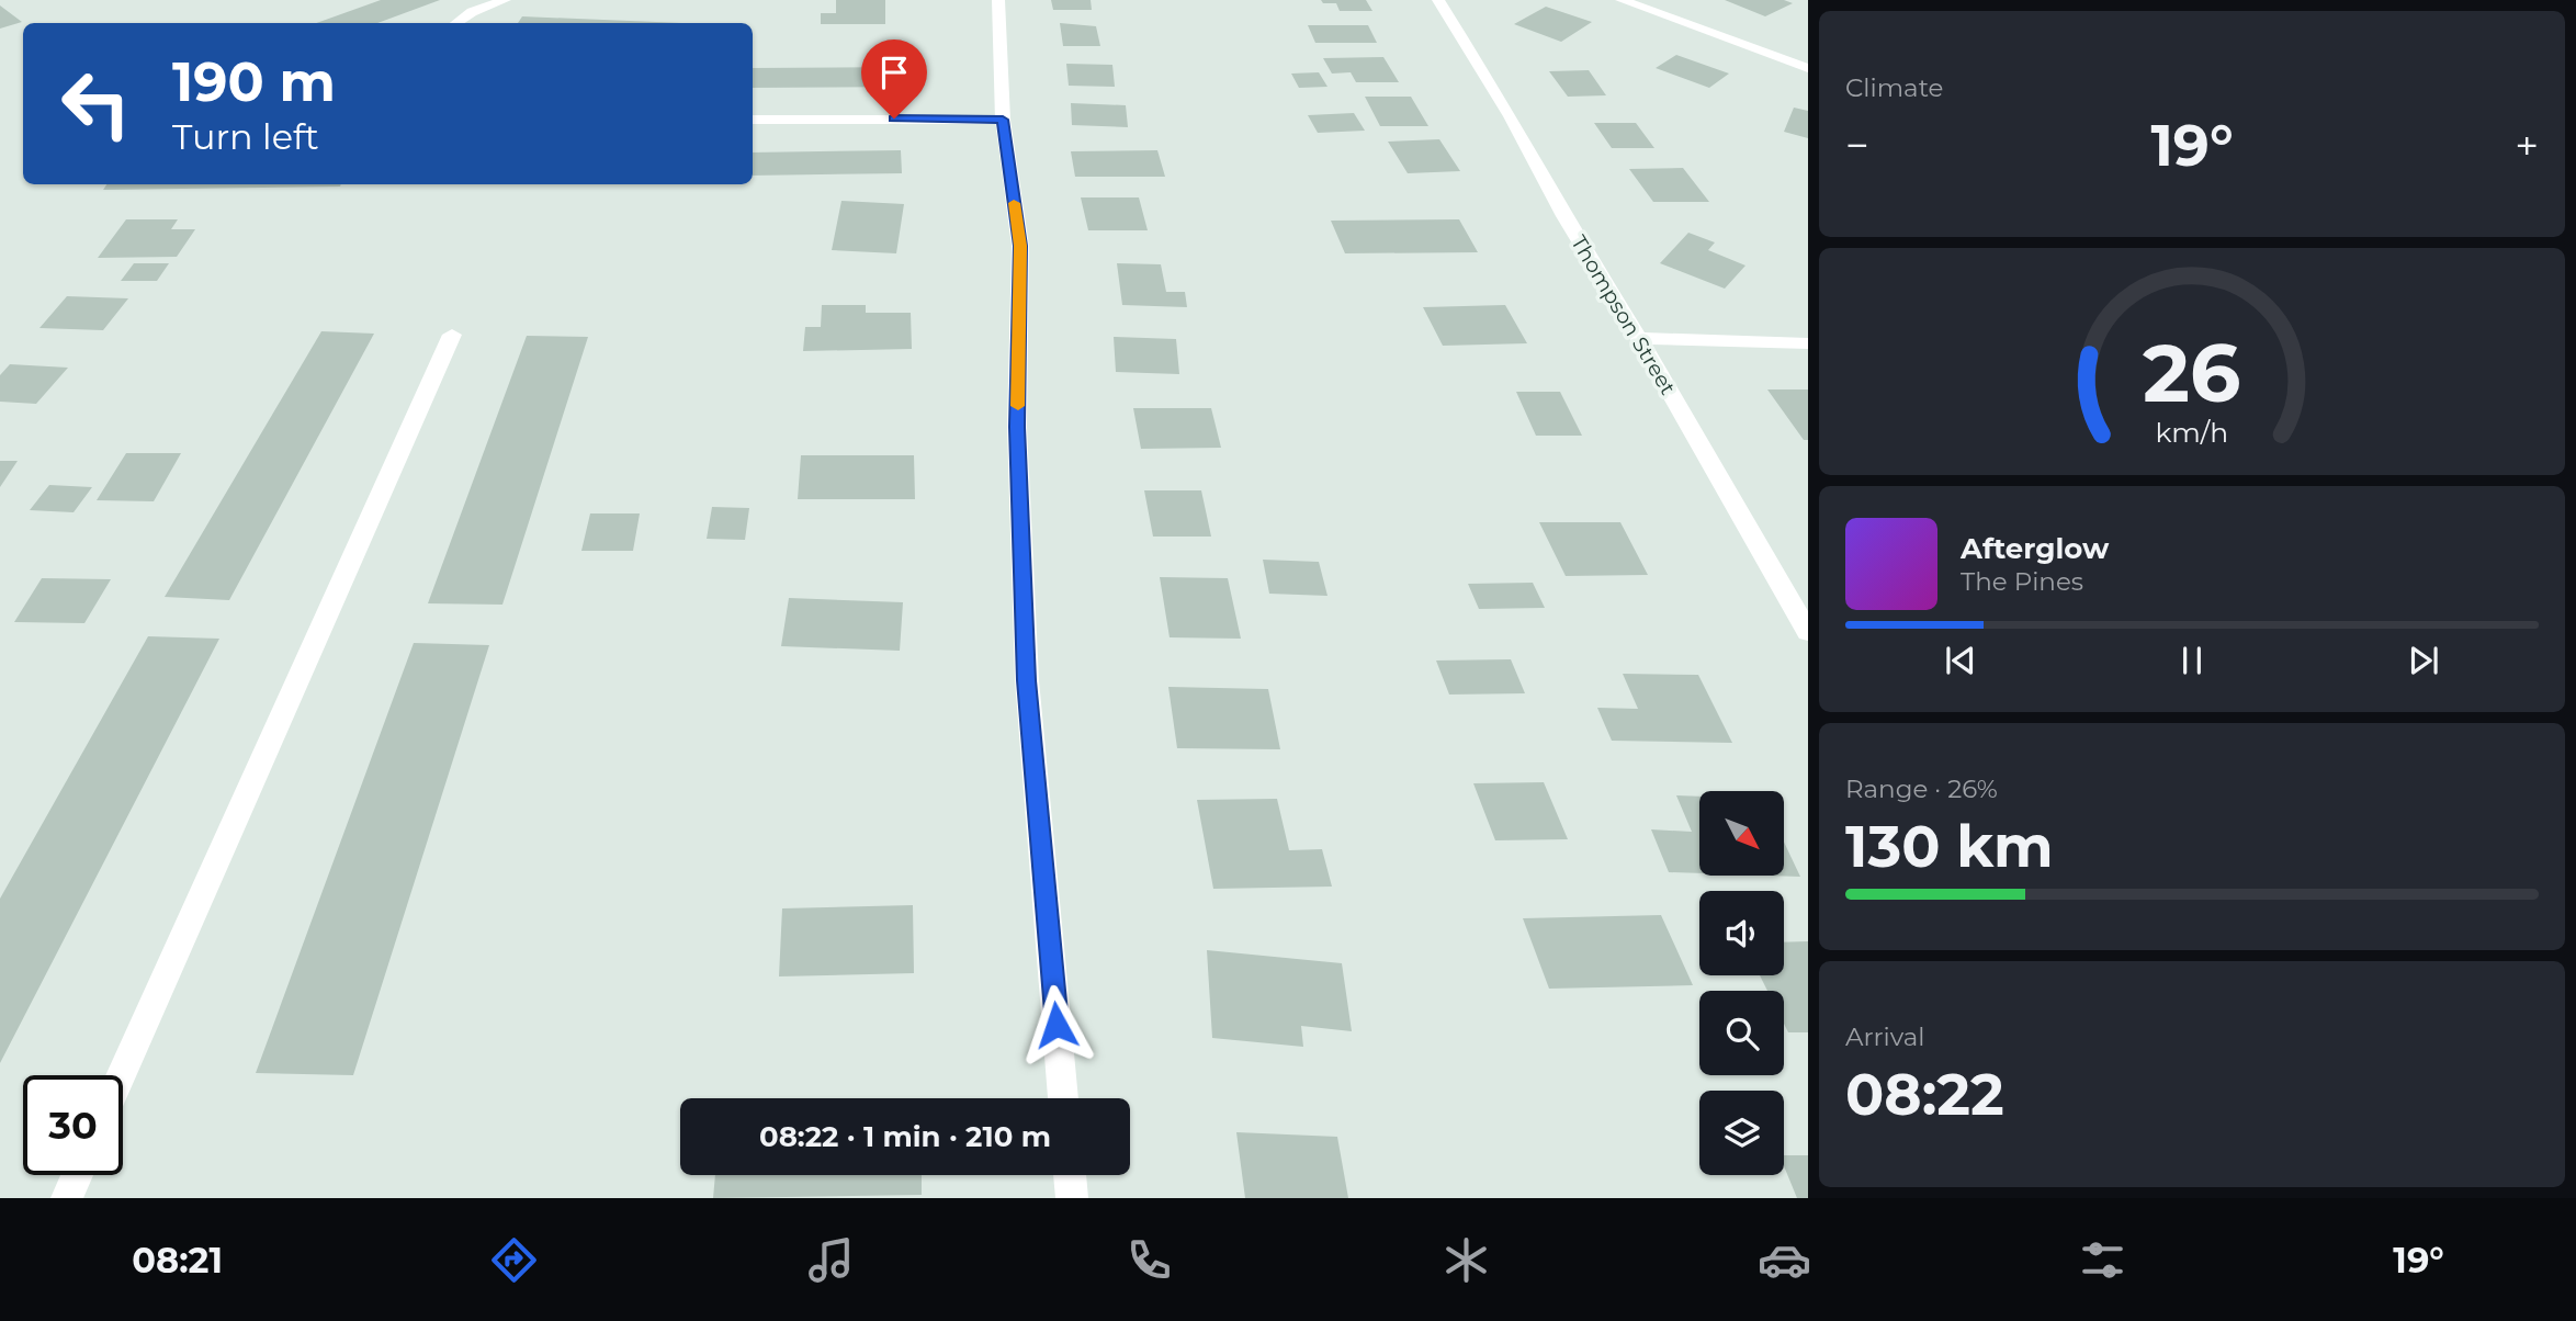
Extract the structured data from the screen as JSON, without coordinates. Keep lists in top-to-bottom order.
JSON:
{
  "streets": {
    "street": ["Thompson Street"]
  },
  "north": "bottom right",
  "page": {
    "tile": [
      "Climate",
      ["Range · 26%", "130 km"],
      ["Arrival", "08:22"]
    ],
    "turn": ["190 m", "Turn left"],
    "heat": ["−", "19°", "+"],
    "song": ["Afterglow", "The Pines"],
    "limit": "30",
    "trip": "08:22 · 1 min · 210 m",
    "tabs": ["08:21", "19°"],
    "gauge": ["26", "km/h"]
  }
}
